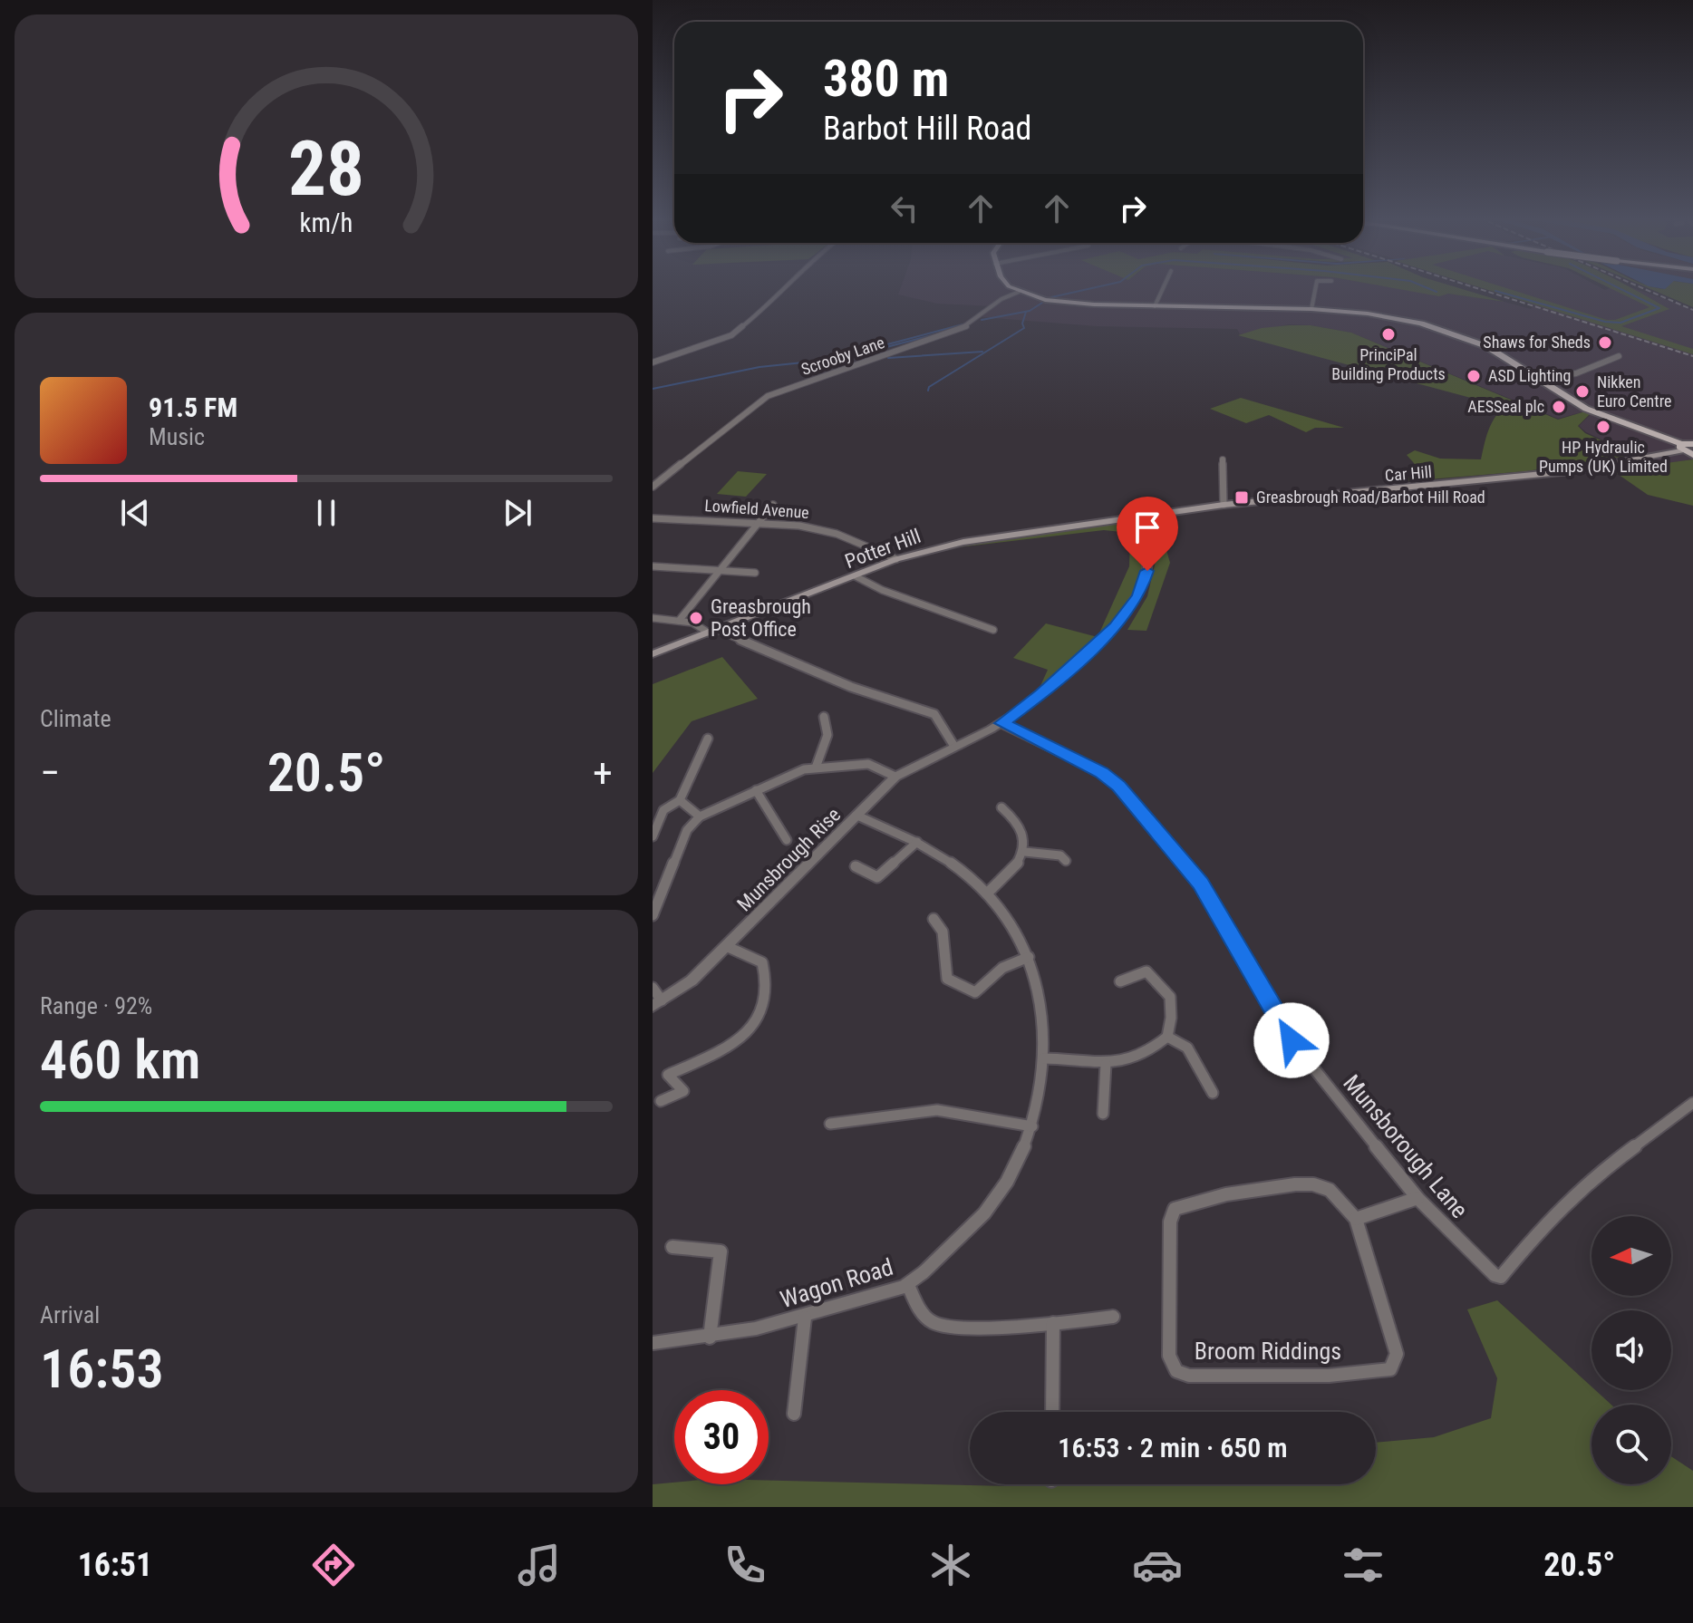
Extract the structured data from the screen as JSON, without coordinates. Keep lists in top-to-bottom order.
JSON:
{
  "streets": {
    "main road": ["Car Hill", "Potter Hill"],
    "street": [
      "Scrooby Lane",
      "Lowfield Avenue",
      "Munsbrough Rise",
      "Munsborough Lane",
      "Wagon Road",
      "Broom Riddings"
    ]
  },
  "crossings": [
    ["Car Hill", "Potter Hill"],
    ["Car Hill", "Munsbrough Rise"],
    ["Lowfield Avenue", "Potter Hill"],
    ["Potter Hill", "Munsbrough Rise"],
    ["Munsbrough Rise", "Munsborough Lane"],
    ["Munsbrough Rise", "Wagon Road"]
  ],
  "places": {
    "other": [
      "PrinciPal Building Products",
      "Shaws for Sheds",
      "ASD Lighting",
      "Nikken Euro Centre",
      "AESSeal plc",
      "HP Hydraulic Pumps (UK) Limited",
      "Greasbrough Post Office"
    ],
    "transit": ["Greasbrough Road/Barbot Hill Road"]
  },
  "north": "left",
  "page": {
    "turn": ["380 m", "Barbot Hill Road"],
    "song": ["91.5 FM", "Music"],
    "tile": [
      "Climate",
      ["Range · 92%", "460 km"],
      ["Arrival", "16:53"]
    ],
    "heat": ["−", "20.5°", "+"],
    "limit": "30",
    "trip": "16:53 · 2 min · 650 m",
    "tabs": ["16:51", "20.5°"],
    "gauge": ["28", "km/h"]
  }
}
